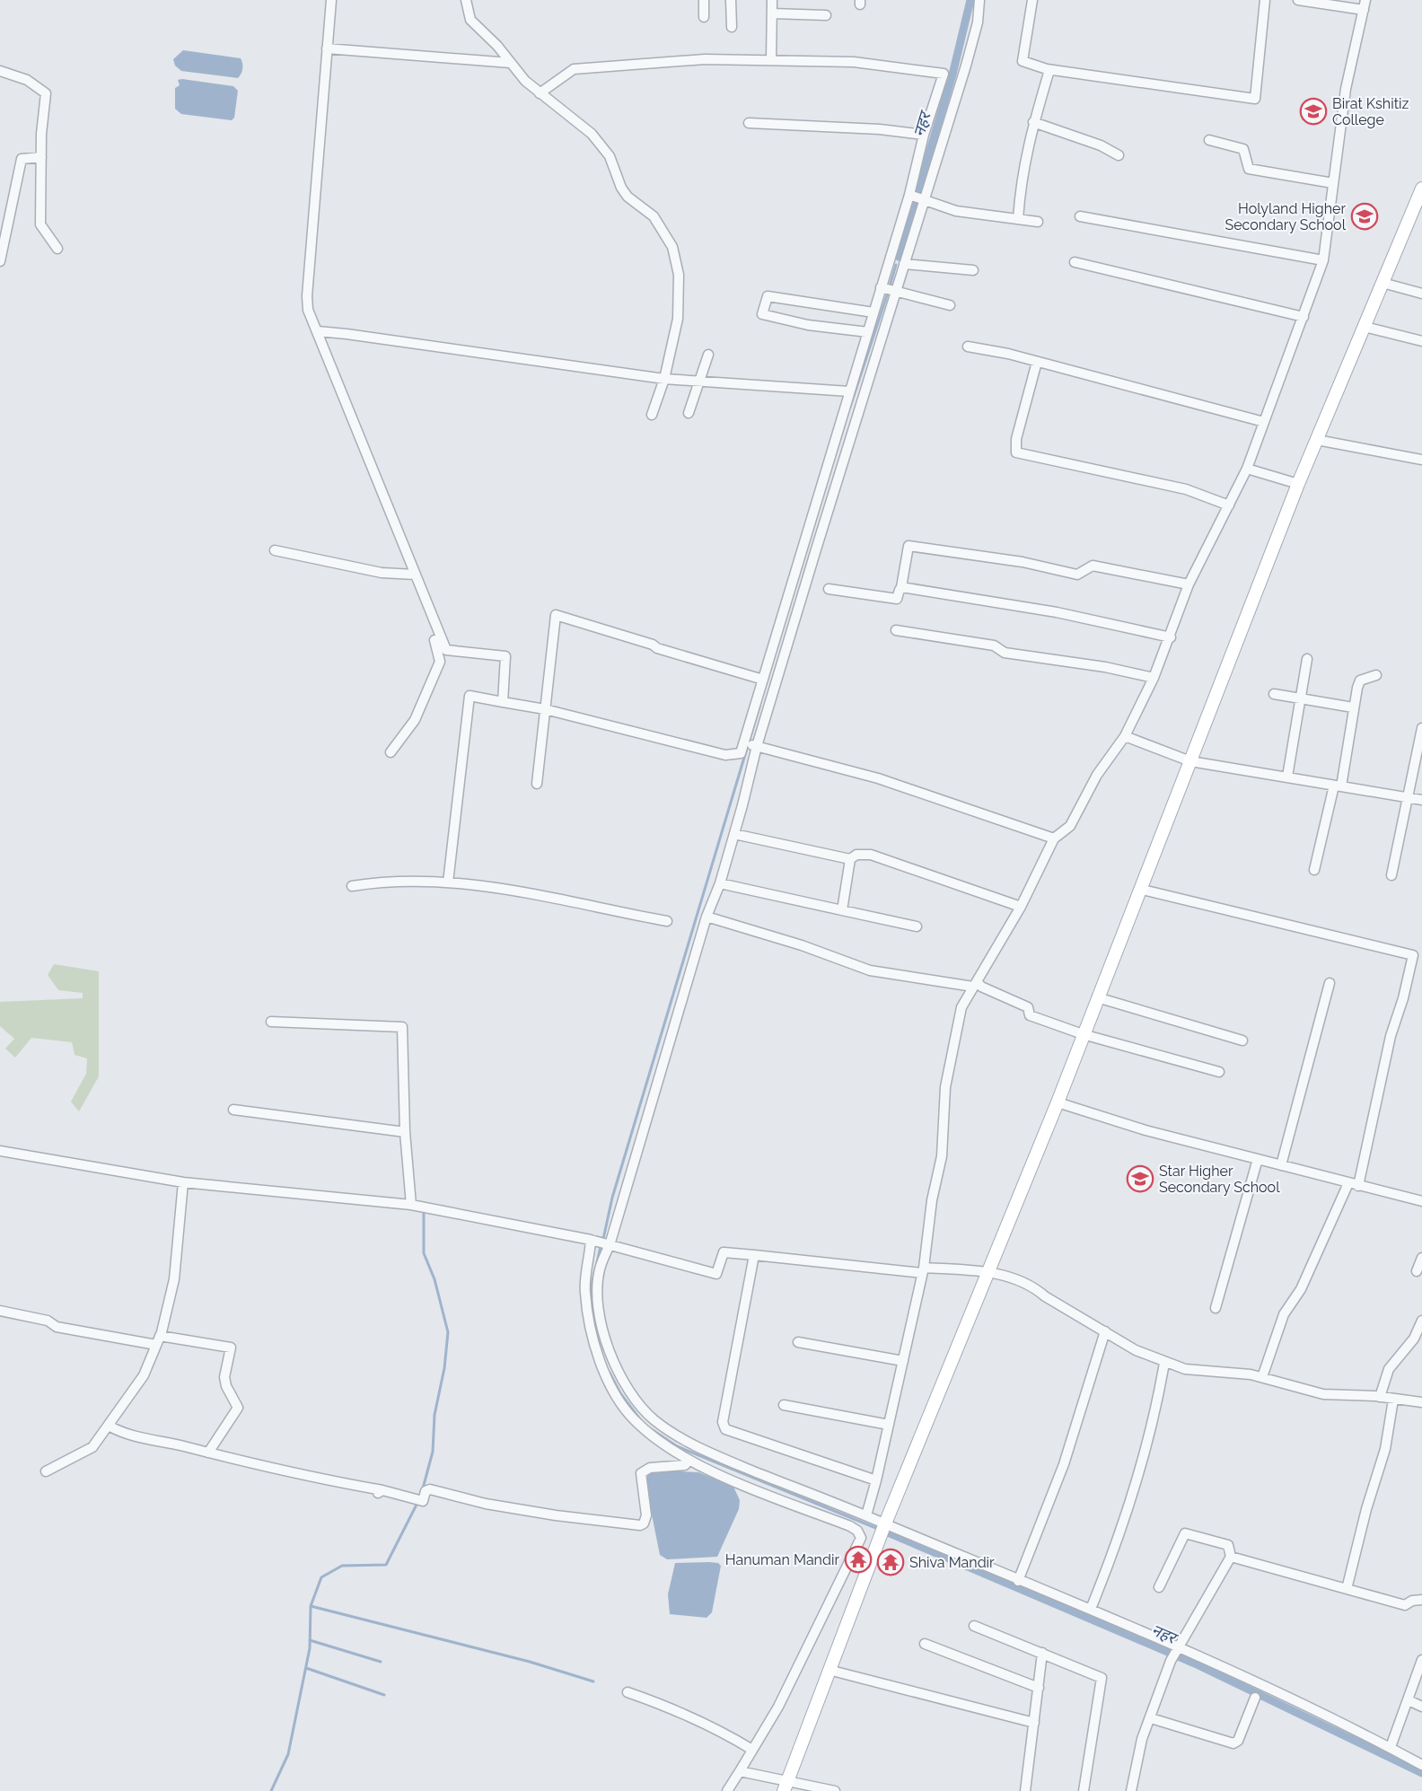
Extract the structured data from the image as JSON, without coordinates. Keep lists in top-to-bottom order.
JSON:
{
  "water": ["नहर"],
  "places": {
    "school or university": ["Birat Kshitiz College", "Holyland Higher Secondary School", "Star Higher Secondary School"],
    "temple": ["Hanuman Mandir", "Shiva Mandir"]
  }
}
